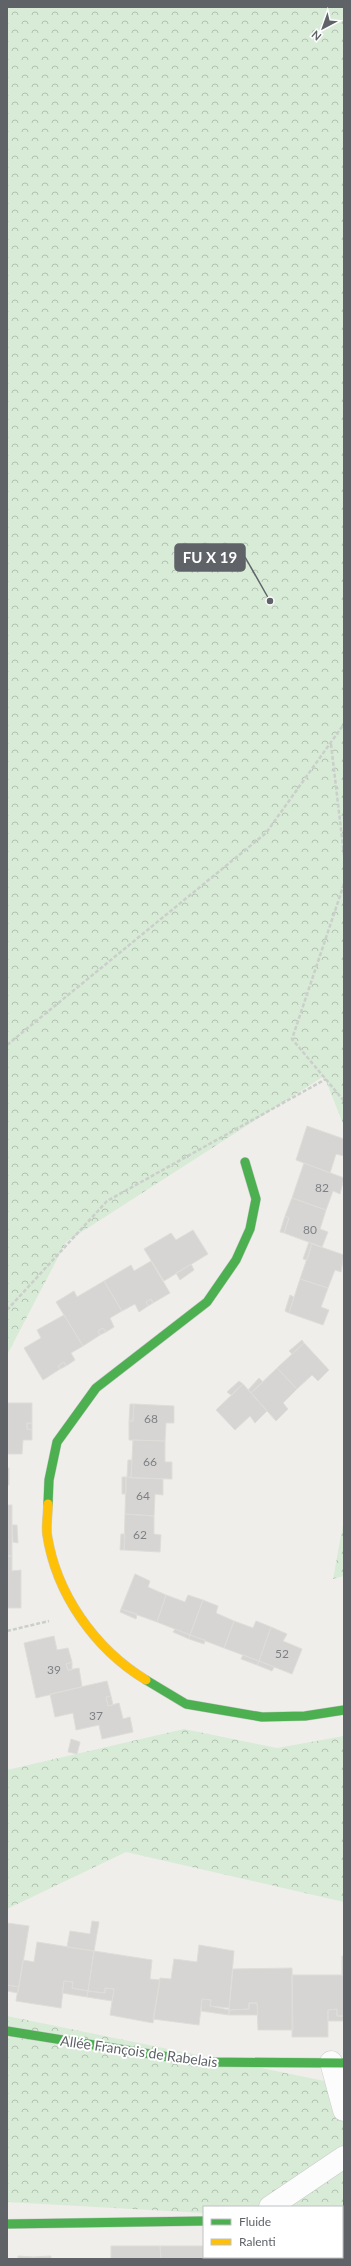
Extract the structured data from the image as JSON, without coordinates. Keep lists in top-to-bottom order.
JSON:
{
  "streets": {
    "street": ["Allée François de Rabelais"]
  },
  "places": ["FU X 19"],
  "house_numbers": [
    "82",
    "80",
    "68",
    "66",
    "64",
    "62",
    "52",
    "39",
    "37"
  ],
  "legend": ["Fluide", "Ralenti"],
  "north": "bottom left"
}
